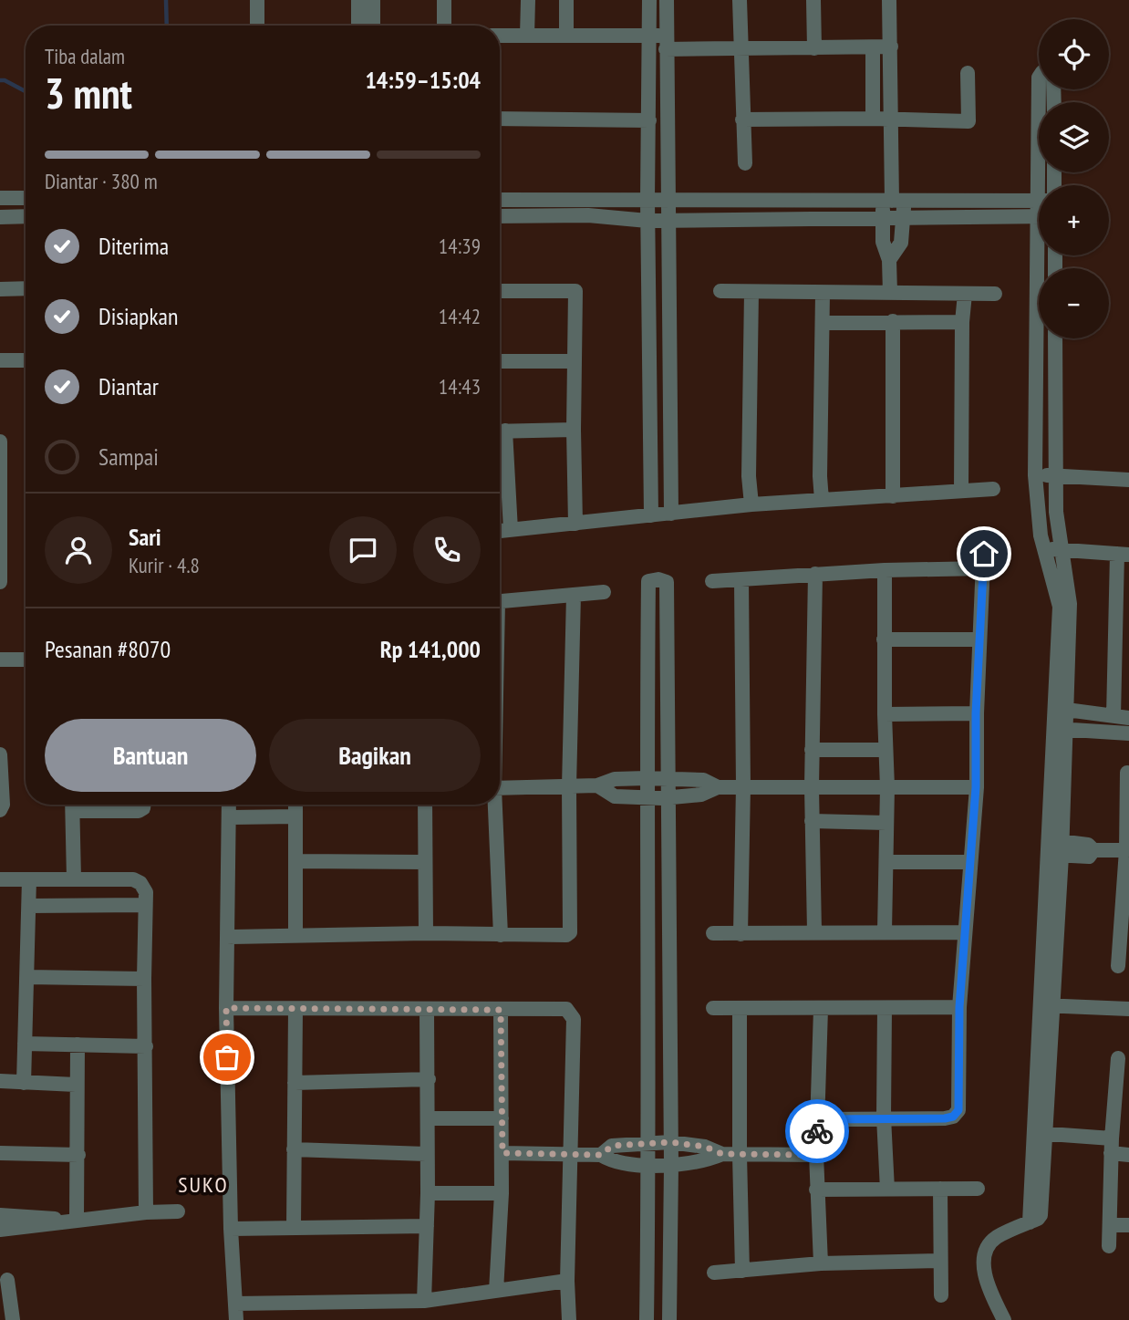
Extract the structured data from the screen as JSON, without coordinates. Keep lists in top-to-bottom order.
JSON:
{
  "districts": ["SUKO"],
  "page": {
    "map_buttons": ["+", "−"],
    "heading": ["3 mnt", "Tiba dalam", "14:59–15:04"],
    "panel": [
      "Sari",
      "Kurir · 4.8",
      "Pesanan #8070",
      "Rp 141,000"
    ],
    "bar": "Diantar · 380 m",
    "list": [
      ["Diterima", "14:39"],
      ["Disiapkan", "14:42"],
      ["Diantar", "14:43"],
      "Sampai"
    ],
    "buttons": ["Bantuan", "Bagikan"]
  }
}
